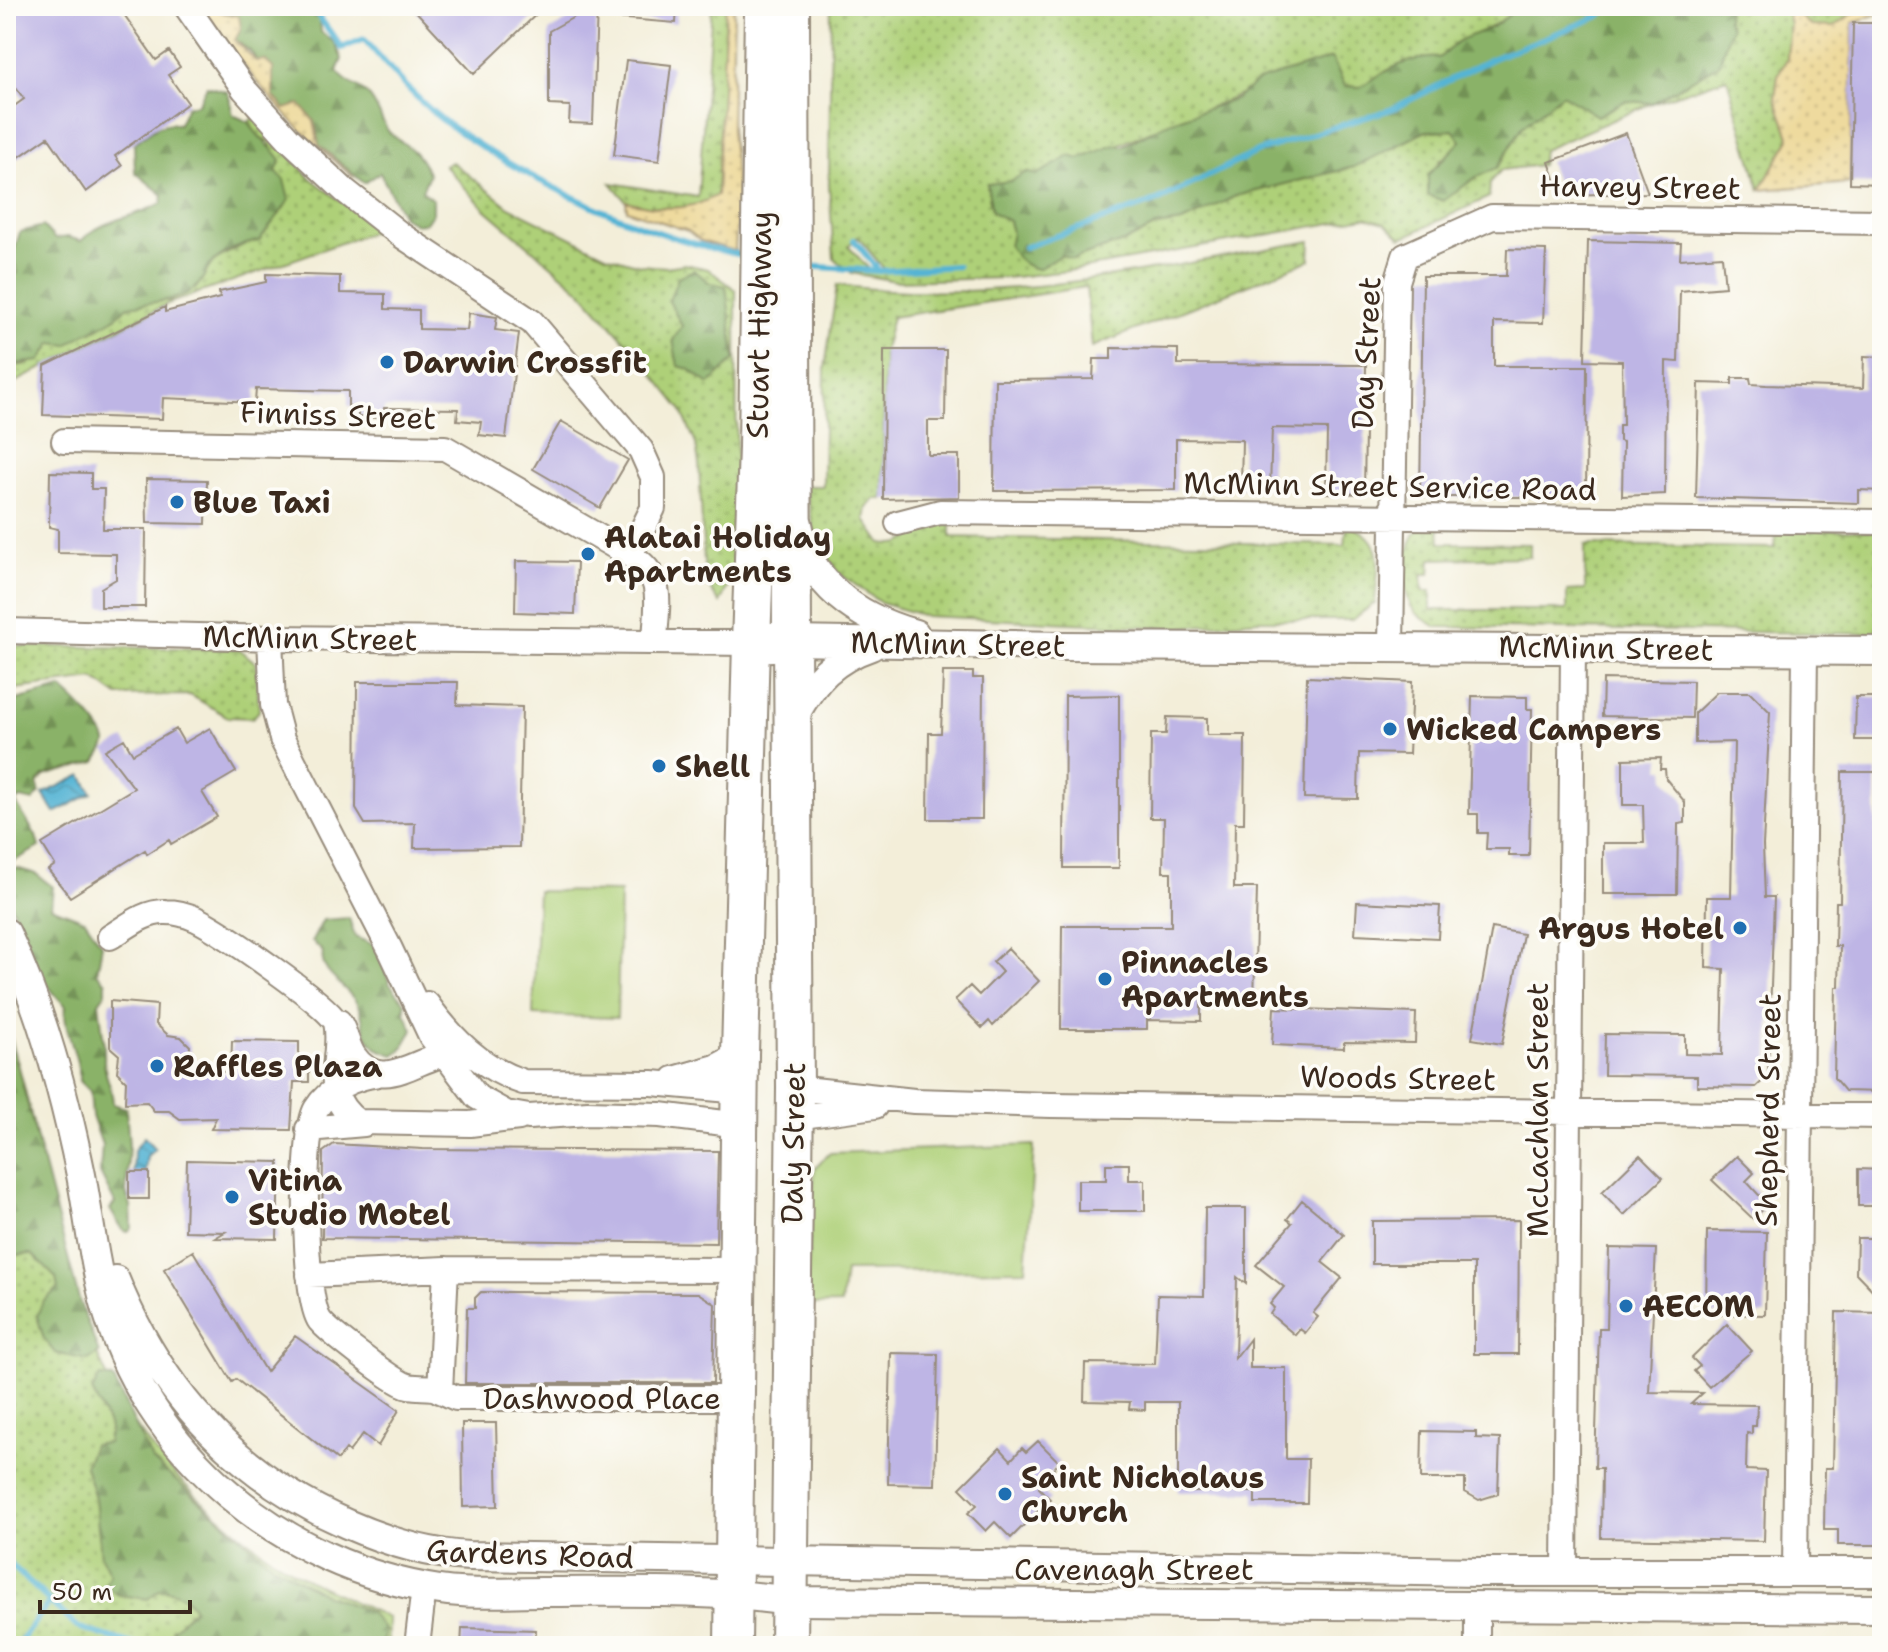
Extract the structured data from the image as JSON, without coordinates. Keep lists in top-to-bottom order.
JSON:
{
  "streets": {
    "highway": ["Stuart Highway", "McMinn Street"],
    "main road": ["Daly Street", "Dashwood Place"],
    "street": [
      "Harvey Street",
      "Day Street",
      "Finniss Street",
      "McMinn Street Service Road",
      "Woods Street",
      "McLachlan Street",
      "Shepherd Street",
      "Gardens Road",
      "Cavenagh Street"
    ]
  },
  "crossings": [
    ["Harvey Street", "Day Street"],
    ["Stuart Highway", "McMinn Street"],
    ["Stuart Highway", "Daly Street"],
    ["Day Street", "McMinn Street Service Road"],
    ["Day Street", "McMinn Street"],
    ["Finniss Street", "McMinn Street"],
    ["McMinn Street", "McLachlan Street"],
    ["McMinn Street", "Shepherd Street"],
    ["McMinn Street", "Daly Street"],
    ["Woods Street", "McLachlan Street"],
    ["Woods Street", "Shepherd Street"],
    ["Woods Street", "Daly Street"],
    ["McLachlan Street", "Cavenagh Street"],
    ["Shepherd Street", "Cavenagh Street"],
    ["Daly Street", "Dashwood Place"],
    ["Daly Street", "Gardens Road"],
    ["Daly Street", "Cavenagh Street"],
    ["Gardens Road", "Cavenagh Street"]
  ],
  "places": [
    "Darwin Crossfit",
    "Blue Taxi",
    "Alatai Holiday Apartments",
    "Wicked Campers",
    "Shell",
    "Argus Hotel",
    "Pinnacles Apartments",
    "Raffles Plaza",
    "Vitina Studio Motel",
    "AECOM",
    "Saint Nicholaus Church"
  ],
  "scale_bar": "50 m"
}
